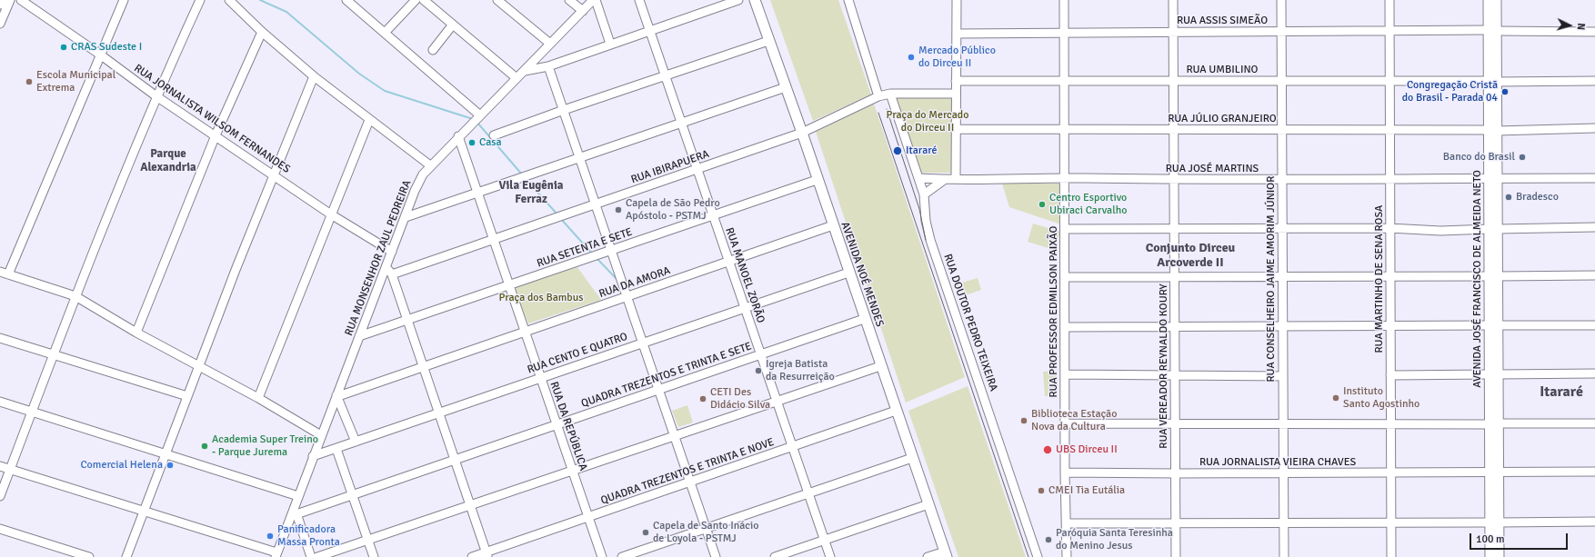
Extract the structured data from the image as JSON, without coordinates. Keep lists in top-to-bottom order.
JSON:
{
  "streets": {
    "main road": ["AVENIDA NOÉ MENDES", "AVENIDA JOSÉ FRANCISCO DE ALMEIDA NETO"],
    "street": [
      "RUA ASSIS SIMEÃO",
      "RUA UMBILINO",
      "RUA JORNALISTA WILSOM FERNANDES",
      "RUA JÚLIO GRANJEIRO",
      "RUA IBIRAPUERA",
      "RUA JOSÉ MARTINS",
      "RUA SETENTA E SETE",
      "RUA MONSENHOR ZAUL PEDREIRA",
      "RUA MANOEL ZORÃO",
      "RUA CONSELHEIRO JAIME AMORIM JÚNIOR",
      "RUA MARTINHO DE SENA ROSA",
      "RUA DA AMORA",
      "RUA PROFESSOR EDMILSON PAIXÃO",
      "RUA DOUTOR PEDRO TEIXEIRA",
      "RUA CENTO E QUATRO",
      "RUA VEREADOR REYNALDO KOURY",
      "QUADRA TREZENTOS E TRINTA E SETE",
      "RUA DA REPÚBLICA",
      "RUA JORNALISTA VIEIRA CHAVES",
      "QUADRA TREZENTOS E TRINTA E NOVE"
    ]
  },
  "crossings": [
    ["RUA ASSIS SIMEÃO", "RUA CONSELHEIRO JAIME AMORIM JÚNIOR"],
    ["RUA ASSIS SIMEÃO", "RUA MARTINHO DE SENA ROSA"],
    ["RUA ASSIS SIMEÃO", "AVENIDA JOSÉ FRANCISCO DE ALMEIDA NETO"],
    ["RUA ASSIS SIMEÃO", "RUA PROFESSOR EDMILSON PAIXÃO"],
    ["RUA ASSIS SIMEÃO", "RUA VEREADOR REYNALDO KOURY"],
    ["RUA UMBILINO", "RUA CONSELHEIRO JAIME AMORIM JÚNIOR"],
    ["RUA UMBILINO", "RUA MARTINHO DE SENA ROSA"],
    ["RUA UMBILINO", "AVENIDA JOSÉ FRANCISCO DE ALMEIDA NETO"],
    ["RUA UMBILINO", "RUA PROFESSOR EDMILSON PAIXÃO"],
    ["RUA UMBILINO", "RUA VEREADOR REYNALDO KOURY"],
    ["RUA JORNALISTA WILSOM FERNANDES", "RUA MONSENHOR ZAUL PEDREIRA"],
    ["RUA JÚLIO GRANJEIRO", "RUA CONSELHEIRO JAIME AMORIM JÚNIOR"],
    ["RUA JÚLIO GRANJEIRO", "RUA MARTINHO DE SENA ROSA"],
    ["RUA JÚLIO GRANJEIRO", "AVENIDA JOSÉ FRANCISCO DE ALMEIDA NETO"],
    ["RUA JÚLIO GRANJEIRO", "RUA PROFESSOR EDMILSON PAIXÃO"],
    ["RUA JÚLIO GRANJEIRO", "RUA VEREADOR REYNALDO KOURY"],
    ["RUA IBIRAPUERA", "AVENIDA NOÉ MENDES"],
    ["RUA IBIRAPUERA", "RUA MANOEL ZORÃO"],
    ["RUA IBIRAPUERA", "RUA DOUTOR PEDRO TEIXEIRA"],
    ["RUA IBIRAPUERA", "RUA DA REPÚBLICA"],
    ["RUA JOSÉ MARTINS", "RUA CONSELHEIRO JAIME AMORIM JÚNIOR"],
    ["RUA JOSÉ MARTINS", "RUA MARTINHO DE SENA ROSA"],
    ["RUA JOSÉ MARTINS", "AVENIDA JOSÉ FRANCISCO DE ALMEIDA NETO"],
    ["RUA JOSÉ MARTINS", "RUA PROFESSOR EDMILSON PAIXÃO"],
    ["RUA JOSÉ MARTINS", "RUA DOUTOR PEDRO TEIXEIRA"],
    ["RUA JOSÉ MARTINS", "RUA VEREADOR REYNALDO KOURY"],
    ["RUA SETENTA E SETE", "RUA MONSENHOR ZAUL PEDREIRA"],
    ["RUA SETENTA E SETE", "AVENIDA NOÉ MENDES"],
    ["RUA SETENTA E SETE", "RUA MANOEL ZORÃO"],
    ["RUA SETENTA E SETE", "RUA DA REPÚBLICA"],
    ["RUA MONSENHOR ZAUL PEDREIRA", "RUA DA AMORA"],
    ["RUA MONSENHOR ZAUL PEDREIRA", "RUA CENTO E QUATRO"],
    ["RUA MONSENHOR ZAUL PEDREIRA", "QUADRA TREZENTOS E TRINTA E SETE"],
    ["RUA MONSENHOR ZAUL PEDREIRA", "RUA DA REPÚBLICA"],
    ["AVENIDA NOÉ MENDES", "RUA DA AMORA"],
    ["AVENIDA NOÉ MENDES", "RUA CENTO E QUATRO"],
    ["AVENIDA NOÉ MENDES", "QUADRA TREZENTOS E TRINTA E SETE"],
    ["AVENIDA NOÉ MENDES", "QUADRA TREZENTOS E TRINTA E NOVE"],
    ["RUA MANOEL ZORÃO", "RUA DA AMORA"],
    ["RUA MANOEL ZORÃO", "RUA CENTO E QUATRO"],
    ["RUA MANOEL ZORÃO", "QUADRA TREZENTOS E TRINTA E SETE"],
    ["RUA MANOEL ZORÃO", "QUADRA TREZENTOS E TRINTA E NOVE"],
    ["RUA CONSELHEIRO JAIME AMORIM JÚNIOR", "RUA JORNALISTA VIEIRA CHAVES"],
    ["RUA MARTINHO DE SENA ROSA", "RUA JORNALISTA VIEIRA CHAVES"],
    ["AVENIDA JOSÉ FRANCISCO DE ALMEIDA NETO", "RUA JORNALISTA VIEIRA CHAVES"],
    ["RUA DA AMORA", "RUA DA REPÚBLICA"],
    ["RUA PROFESSOR EDMILSON PAIXÃO", "RUA JORNALISTA VIEIRA CHAVES"],
    ["RUA CENTO E QUATRO", "RUA DA REPÚBLICA"],
    ["RUA VEREADOR REYNALDO KOURY", "RUA JORNALISTA VIEIRA CHAVES"],
    ["QUADRA TREZENTOS E TRINTA E SETE", "RUA DA REPÚBLICA"],
    ["RUA DA REPÚBLICA", "QUADRA TREZENTOS E TRINTA E NOVE"]
  ],
  "districts": [
    "Parque Alexandria",
    "Vila Eugênia Ferraz",
    "Conjunto Dirceu Arcoverde II",
    "Itararé"
  ],
  "parks": ["Praça do Mercado do Dirceu II", "Praça dos Bambus"],
  "places": [
    "CRAS Sudeste I",
    "Mercado Público do Dirceu II",
    "Escola Municipal Extrema",
    "Congregação Cristã do Brasil - Parada 04",
    "Casa",
    "Itararé",
    "Banco do Brasil",
    "Bradesco",
    "Centro Esportivo Ubiraci Carvalho",
    "Capela de São Pedro Apóstolo - PSTMJ",
    "Igreja Batista da Resurreição",
    "Instituto Santo Agostinho",
    "CETI Des Didácio Silva",
    "Biblioteca Estação Nova da Cultura",
    "Academia Super Treino - Parque Jurema",
    "UBS Dirceu II",
    "Comercial Helena",
    "CMEI Tia Eutália",
    "Capela de Santo Inácio de Loyola - PSTMJ",
    "Panificadora Massa Pronta",
    "Paróquia Santa Teresinha do Menino Jesus"
  ],
  "scale_bar": "100 m",
  "north": "right"
}
